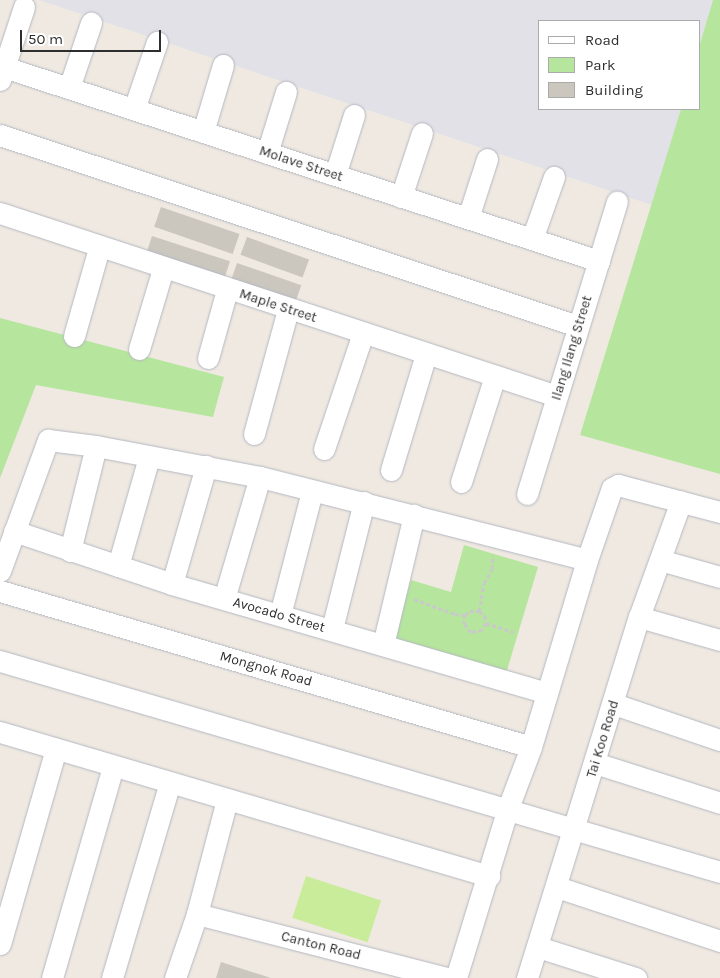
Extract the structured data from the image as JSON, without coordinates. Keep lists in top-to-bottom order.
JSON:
{
  "streets": {
    "street": [
      "Molave Street",
      "Maple Street",
      "Ilang Ilang Street",
      "Avocado Street",
      "Mongnok Road",
      "Tai Koo Road",
      "Canton Road"
    ]
  },
  "crossings": [
    ["Molave Street", "Ilang Ilang Street"],
    ["Maple Street", "Ilang Ilang Street"]
  ],
  "legend": ["Road", "Park", "Building"],
  "scale_bar": "50 m"
}
